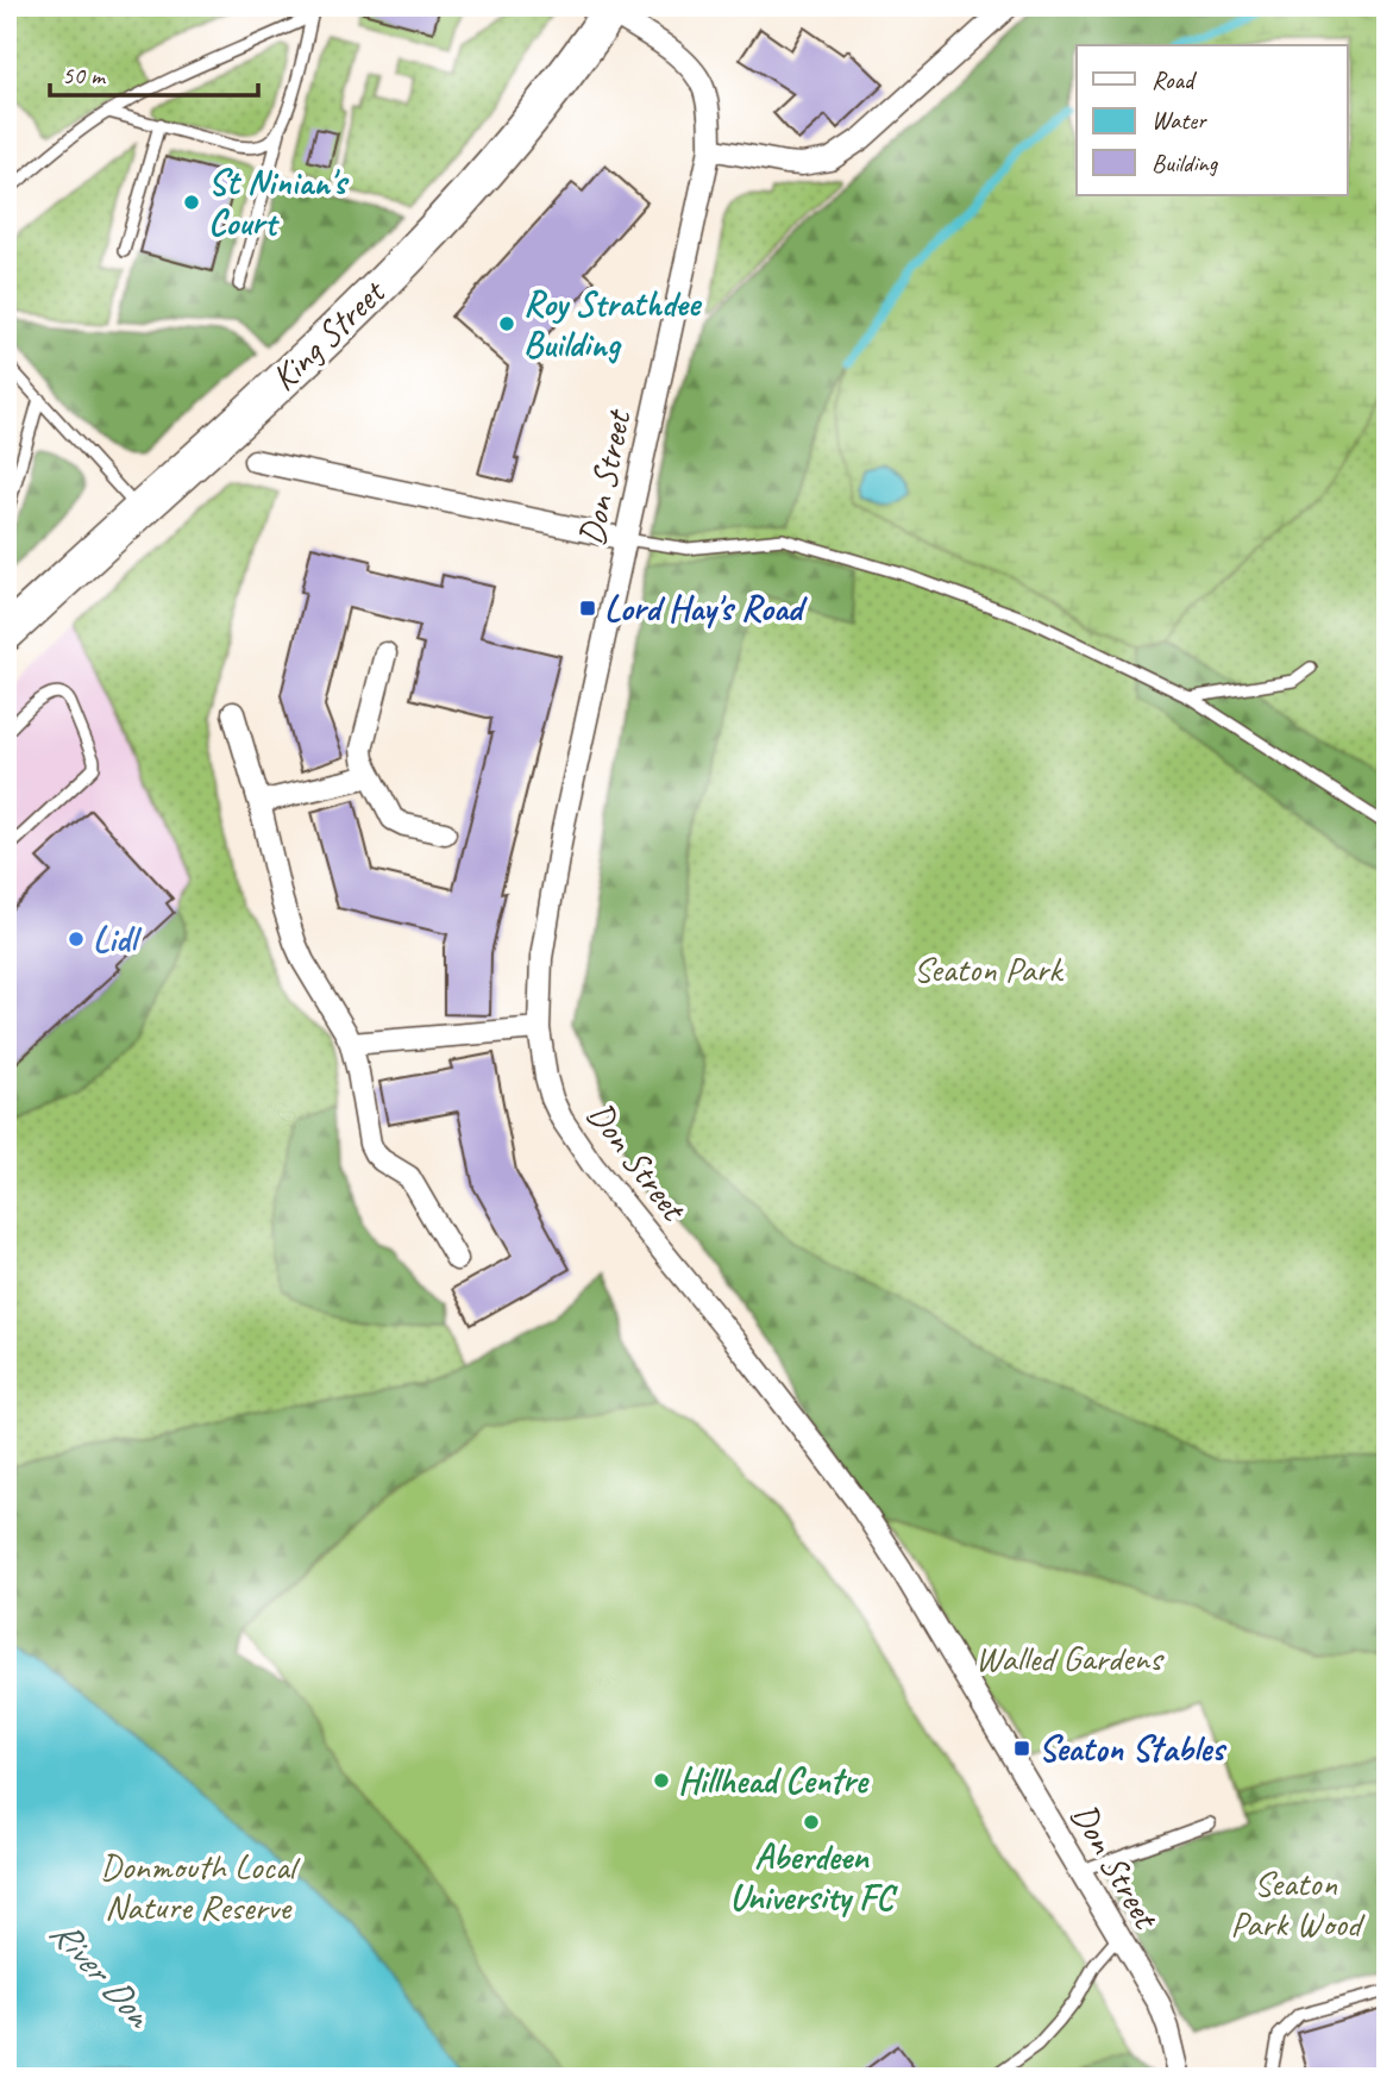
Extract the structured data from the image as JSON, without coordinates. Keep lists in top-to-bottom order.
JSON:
{
  "streets": {
    "main road": ["King Street"],
    "street": ["Don Street"]
  },
  "crossings": [
    ["King Street", "Don Street"]
  ],
  "water": ["River Don"],
  "parks": [
    "Seaton Park",
    "Walled Gardens",
    "Donmouth Local Nature Reserve",
    "Seaton Park Wood"
  ],
  "places": {
    "other": [
      "St Ninian's Court",
      "Roy Strathdee Building",
      "Lidl",
      "Hillhead Centre",
      "Aberdeen University FC"
    ],
    "transit": ["Lord Hay's Road", "Seaton Stables"]
  },
  "legend": ["Road", "Water", "Building"],
  "scale_bar": "50 m"
}
